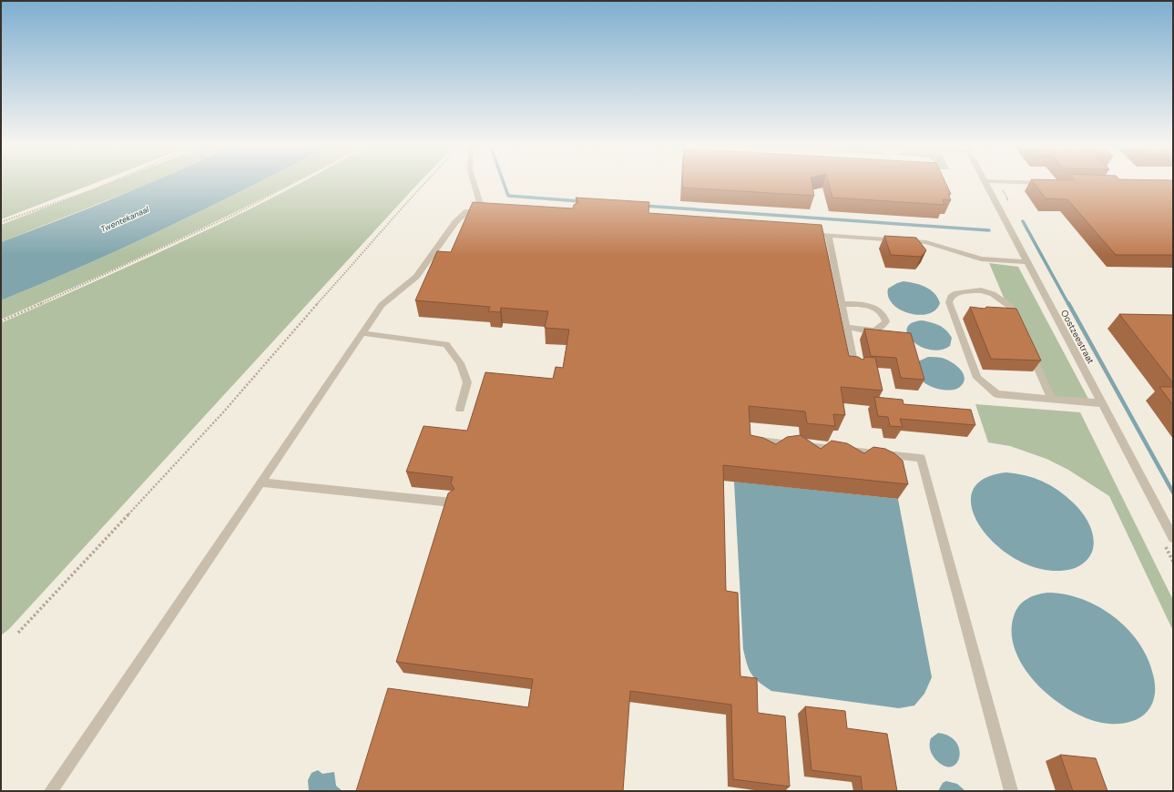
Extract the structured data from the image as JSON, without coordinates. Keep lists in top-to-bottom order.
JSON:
{
  "streets": {
    "street": ["Oostzeestraat"]
  },
  "water": ["Twentekanaal"]
}
